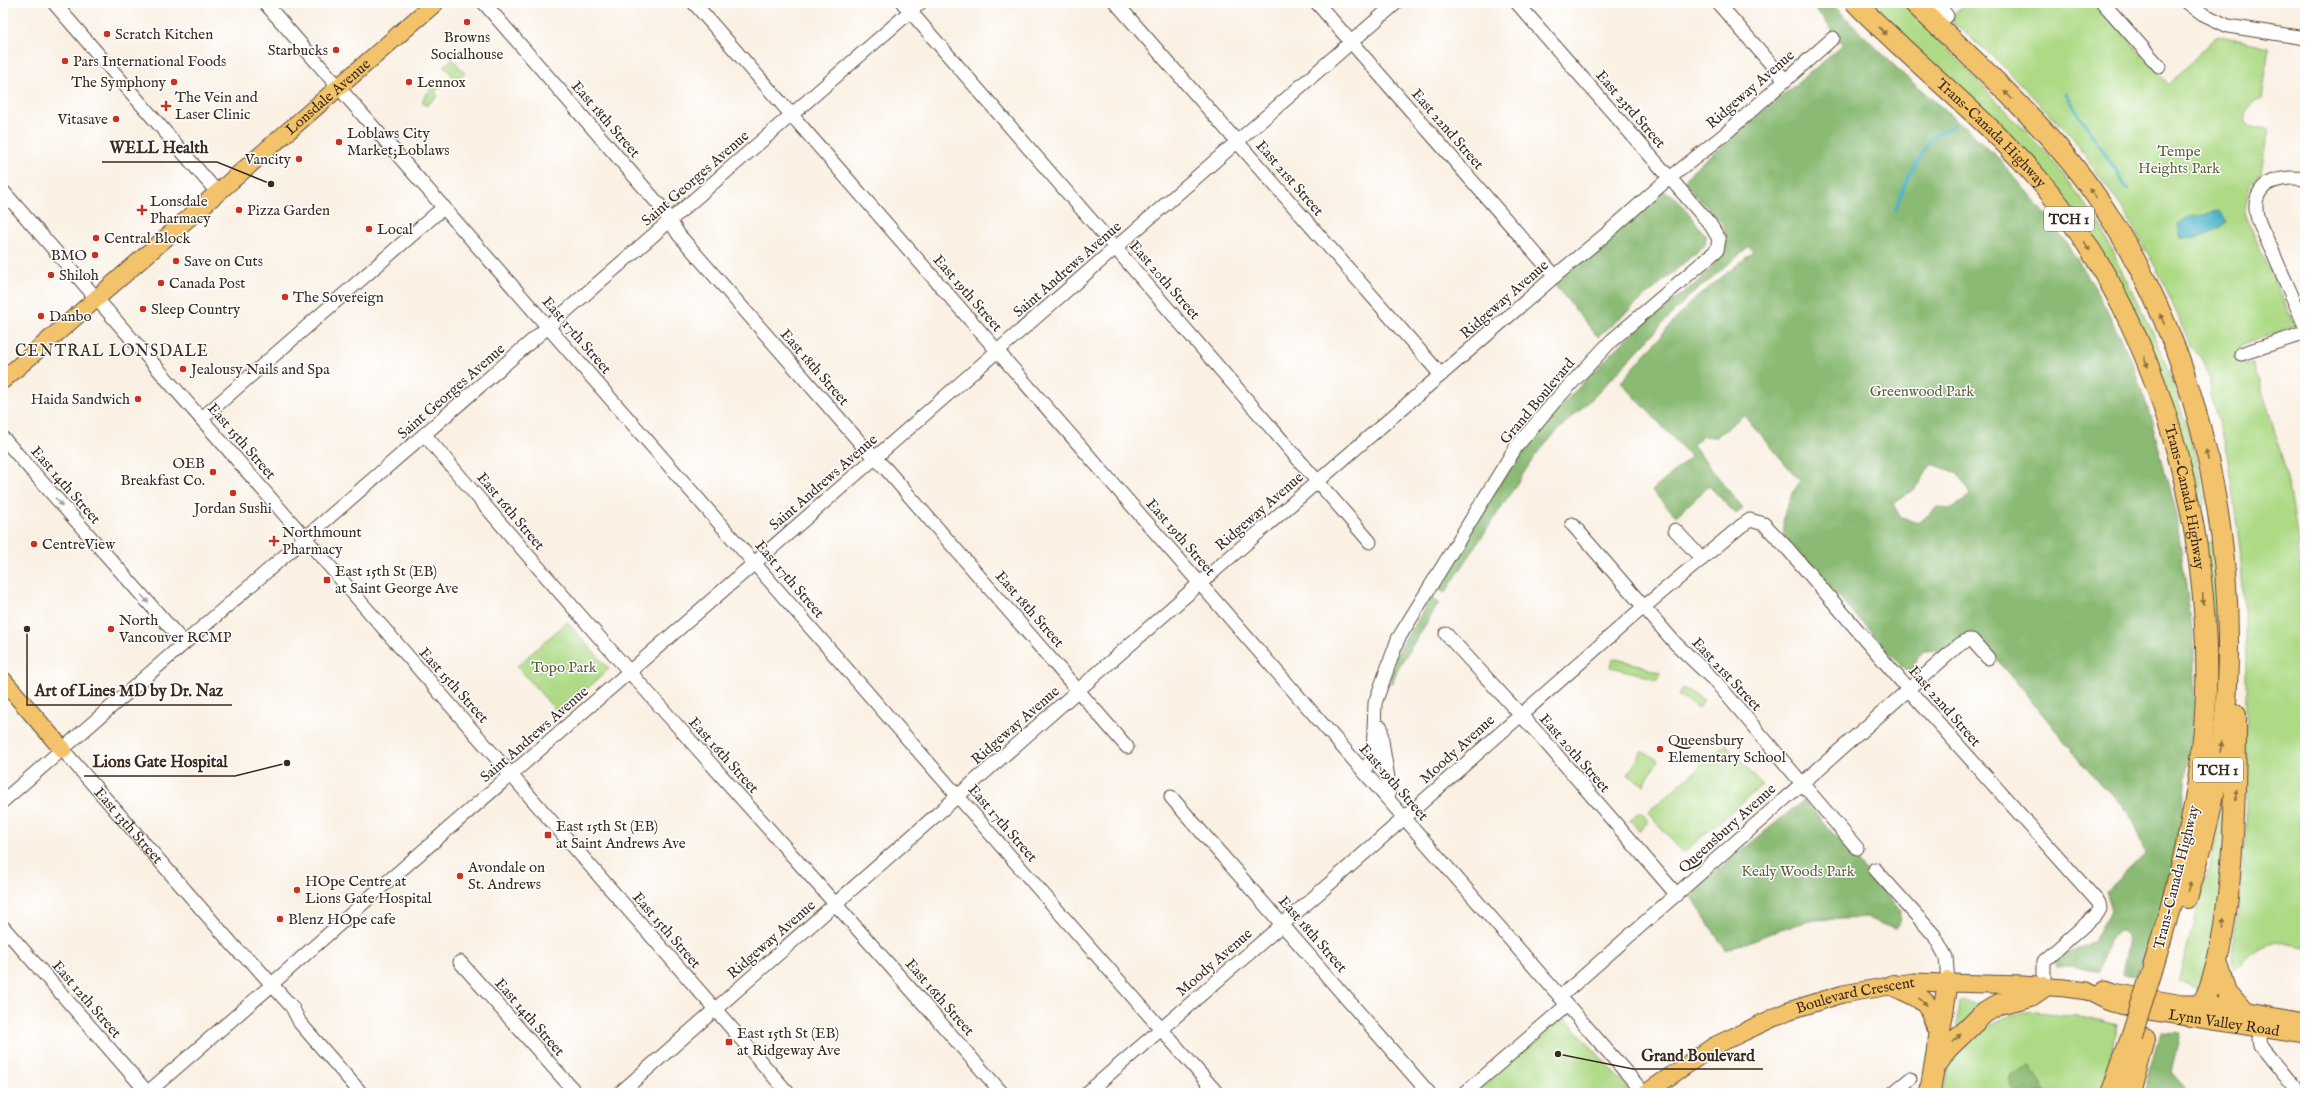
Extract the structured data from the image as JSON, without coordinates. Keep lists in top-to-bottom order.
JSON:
{
  "streets": {
    "highway": ["Trans-Canada Highway", "TCH 1"],
    "main road": [
      "Lonsdale Avenue",
      "East 13th Street",
      "Boulevard Crescent",
      "Lynn Valley Road"
    ],
    "street": [
      "Ridgeway Avenue",
      "East 23rd Street",
      "East 18th Street",
      "East 22nd Street",
      "Saint Georges Avenue",
      "East 21st Street",
      "Saint Andrews Avenue",
      "East 20th Street",
      "East 19th Street",
      "East 17th Street",
      "Grand Boulevard",
      "East 15th Street",
      "East 14th Street",
      "East 16th Street",
      "Moody Avenue",
      "Queensbury Avenue",
      "East 12th Street"
    ]
  },
  "crossings": [
    ["Ridgeway Avenue", "East 23rd Street"],
    ["Ridgeway Avenue", "East 18th Street"],
    ["Ridgeway Avenue", "East 22nd Street"],
    ["Ridgeway Avenue", "East 21st Street"],
    ["Ridgeway Avenue", "East 20th Street"],
    ["Ridgeway Avenue", "East 19th Street"],
    ["Ridgeway Avenue", "East 17th Street"],
    ["Ridgeway Avenue", "East 15th Street"],
    ["Ridgeway Avenue", "East 16th Street"],
    ["Lonsdale Avenue", "East 17th Street"],
    ["Lonsdale Avenue", "East 15th Street"],
    ["East 23rd Street", "Grand Boulevard"],
    ["East 18th Street", "Saint Georges Avenue"],
    ["East 18th Street", "Saint Andrews Avenue"],
    ["East 18th Street", "Moody Avenue"],
    ["East 22nd Street", "Saint Andrews Avenue"],
    ["East 22nd Street", "Moody Avenue"],
    ["East 22nd Street", "Queensbury Avenue"],
    ["East 22nd Street", "Boulevard Crescent"],
    ["Trans-Canada Highway", "Boulevard Crescent"],
    ["Trans-Canada Highway", "Lynn Valley Road"],
    ["Saint Georges Avenue", "East 20th Street"],
    ["Saint Georges Avenue", "East 19th Street"],
    ["Saint Georges Avenue", "East 17th Street"],
    ["Saint Georges Avenue", "East 15th Street"],
    ["Saint Georges Avenue", "East 14th Street"],
    ["Saint Georges Avenue", "East 16th Street"],
    ["Saint Georges Avenue", "East 13th Street"],
    ["East 21st Street", "Saint Andrews Avenue"],
    ["East 21st Street", "Moody Avenue"],
    ["East 21st Street", "Queensbury Avenue"],
    ["Saint Andrews Avenue", "East 20th Street"],
    ["Saint Andrews Avenue", "East 19th Street"],
    ["Saint Andrews Avenue", "East 17th Street"],
    ["Saint Andrews Avenue", "East 15th Street"],
    ["Saint Andrews Avenue", "East 16th Street"],
    ["Saint Andrews Avenue", "East 13th Street"],
    ["Saint Andrews Avenue", "East 12th Street"],
    ["East 20th Street", "Moody Avenue"],
    ["East 20th Street", "Queensbury Avenue"],
    ["East 19th Street", "Grand Boulevard"],
    ["East 19th Street", "Moody Avenue"],
    ["East 19th Street", "Queensbury Avenue"],
    ["East 19th Street", "Boulevard Crescent"],
    ["East 17th Street", "Moody Avenue"],
    ["Boulevard Crescent", "Lynn Valley Road"]
  ],
  "one_way": ["East 14th Street"],
  "districts": ["CENTRAL LONSDALE"],
  "parks": [
    "Tempe Heights Park",
    "Greenwood Park",
    "Topo Park",
    "Kealy Woods Park"
  ],
  "places": {
    "other": [
      "Browns Socialhouse",
      "Scratch Kitchen",
      "Starbucks",
      "Pars International Foods",
      "The Symphony",
      "Lennox",
      "Vitasave",
      "Loblaws City Market;Loblaws",
      "Vancity",
      "WELL Health",
      "Pizza Garden",
      "Local",
      "Central Block",
      "BMO",
      "Save on Cuts",
      "Shiloh",
      "Canada Post",
      "The Sovereign",
      "Sleep Country",
      "Danbo",
      "Jealousy Nails and Spa",
      "Haida Sandwich",
      "OEB Breakfast Co.",
      "Jordan Sushi",
      "CentreView",
      "Art of Lines MD by Dr. Naz",
      "North Vancouver RCMP",
      "Queensbury Elementary School",
      "Lions Gate Hospital",
      "Avondale on St. Andrews",
      "HOpe Centre at Lions Gate Hospital",
      "Blenz HOpe cafe",
      "Grand Boulevard"
    ],
    "health": ["The Vein and Laser Clinic", "Lonsdale Pharmacy", "Northmount Pharmacy"],
    "transit": ["East 15th St (EB) at Saint George Ave", "East 15th St (EB) at Saint Andrews Ave", "East 15th St (EB) at Ridgeway Ave"]
  }
}
